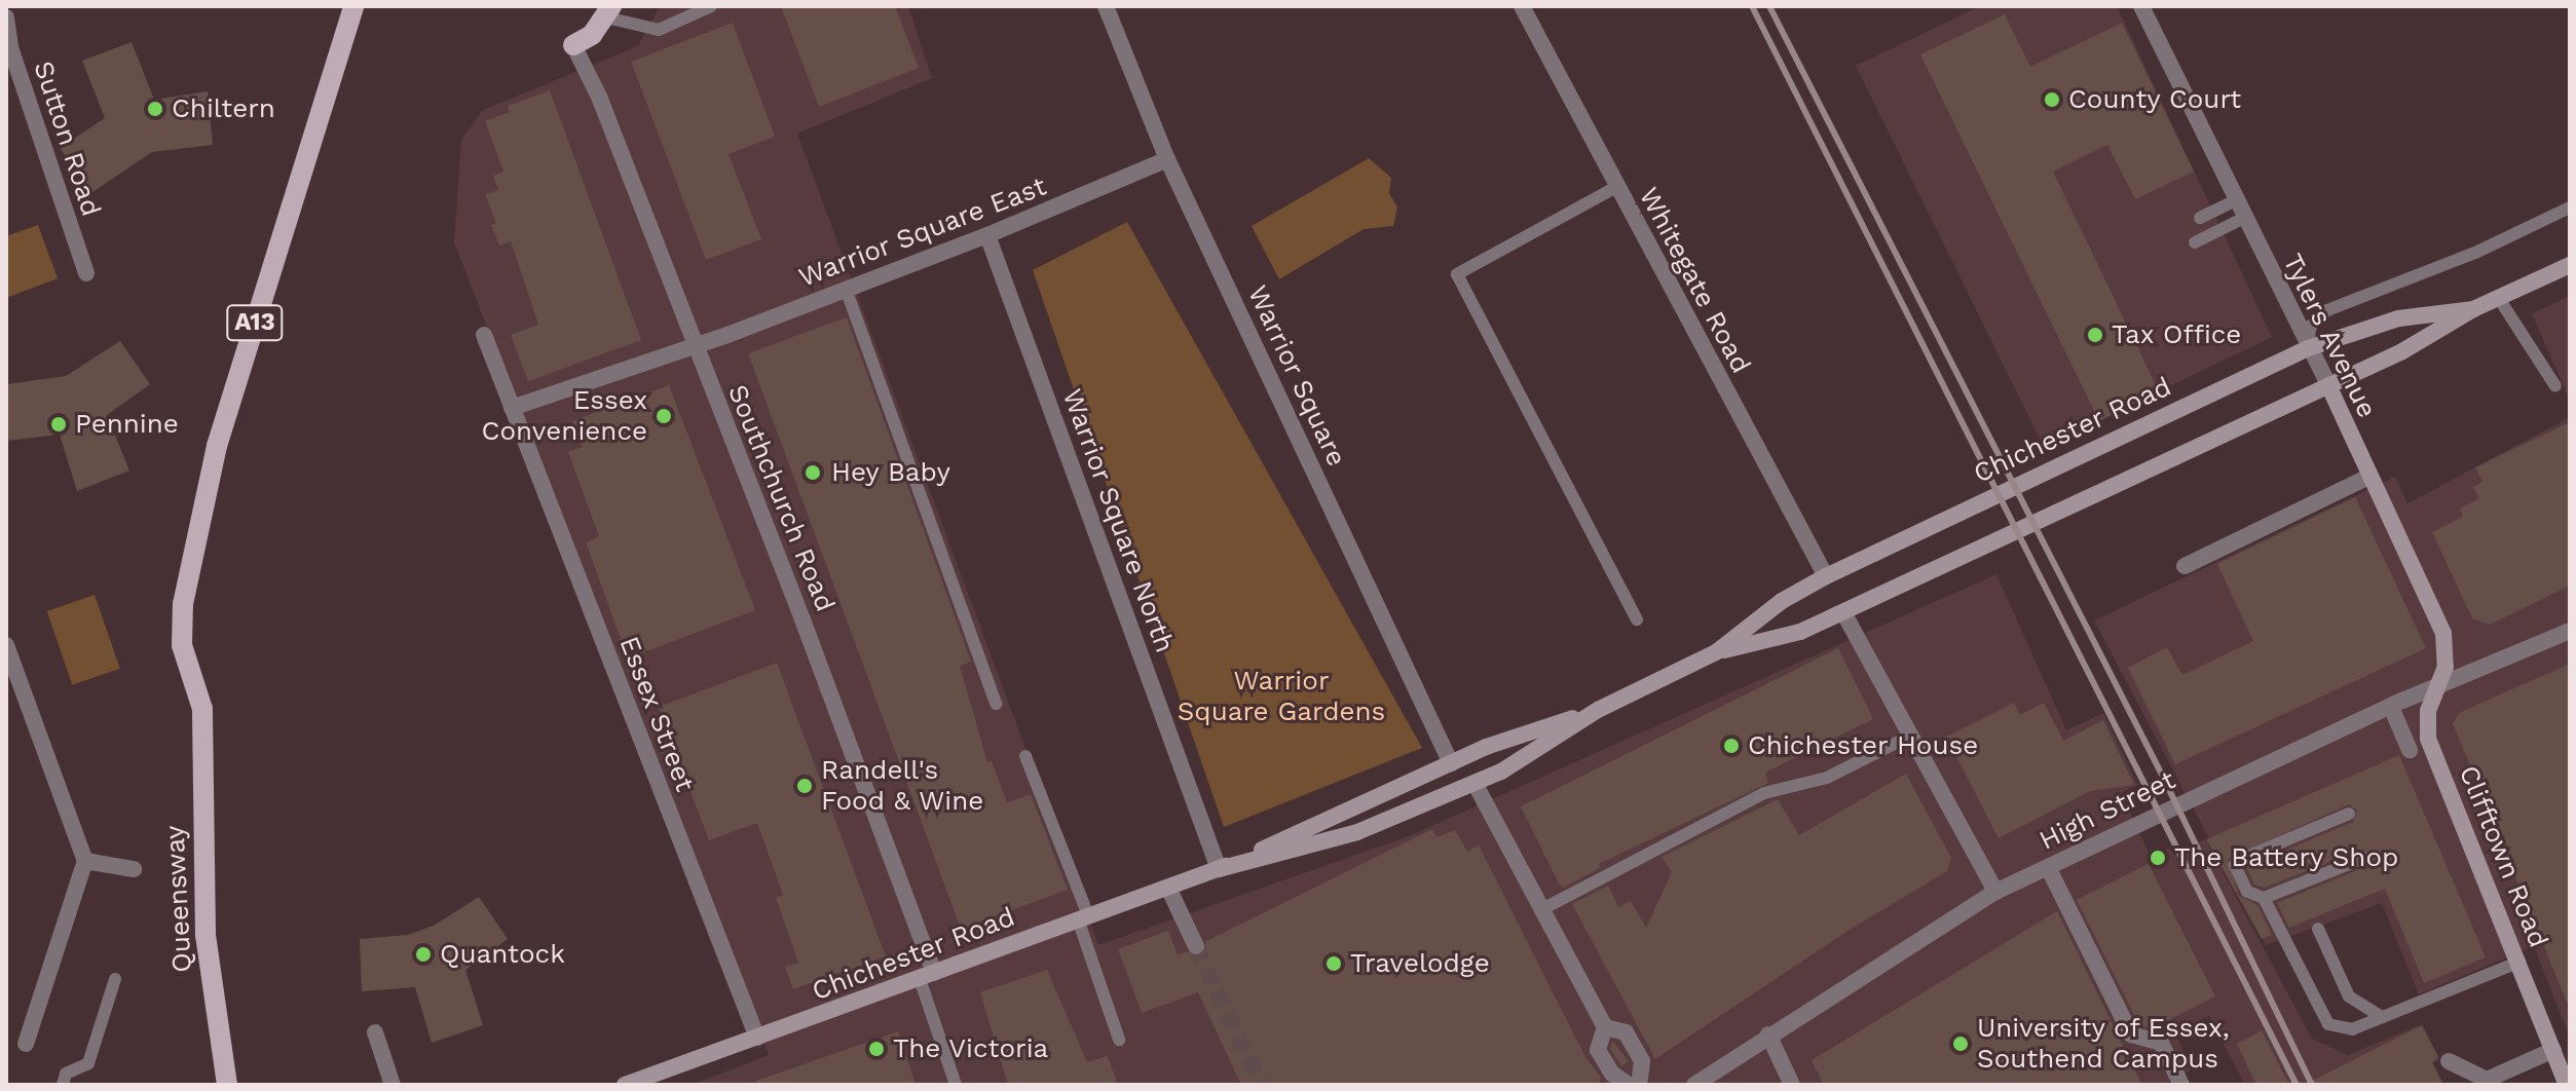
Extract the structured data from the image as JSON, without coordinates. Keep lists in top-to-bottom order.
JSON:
{
  "streets": {
    "main road": ["A13", "Queensway"],
    "street": [
      "Sutton Road",
      "Warrior Square East",
      "Whitegate Road",
      "Tylers Avenue",
      "Warrior Square",
      "Chichester Road",
      "Southchurch Road",
      "Warrior Square North",
      "Essex Street",
      "High Street",
      "Clifftown Road"
    ]
  },
  "crossings": [
    ["Warrior Square East", "Warrior Square"],
    ["Warrior Square East", "Southchurch Road"],
    ["Warrior Square East", "Warrior Square North"],
    ["Whitegate Road", "Chichester Road"],
    ["Tylers Avenue", "Chichester Road"],
    ["Tylers Avenue", "High Street"],
    ["Tylers Avenue", "Clifftown Road"],
    ["Warrior Square", "Chichester Road"],
    ["Chichester Road", "Southchurch Road"],
    ["Chichester Road", "Warrior Square North"],
    ["Chichester Road", "Essex Street"],
    ["High Street", "Clifftown Road"]
  ],
  "parks": ["Warrior Square Gardens"],
  "places": [
    "County Court",
    "Chiltern",
    "Tax Office",
    "Essex Convenience",
    "Pennine",
    "Hey Baby",
    "Chichester House",
    "Randell's Food & Wine",
    "The Battery Shop",
    "Quantock",
    "Travelodge",
    "University of Essex, Southend Campus",
    "The Victoria"
  ]
}
